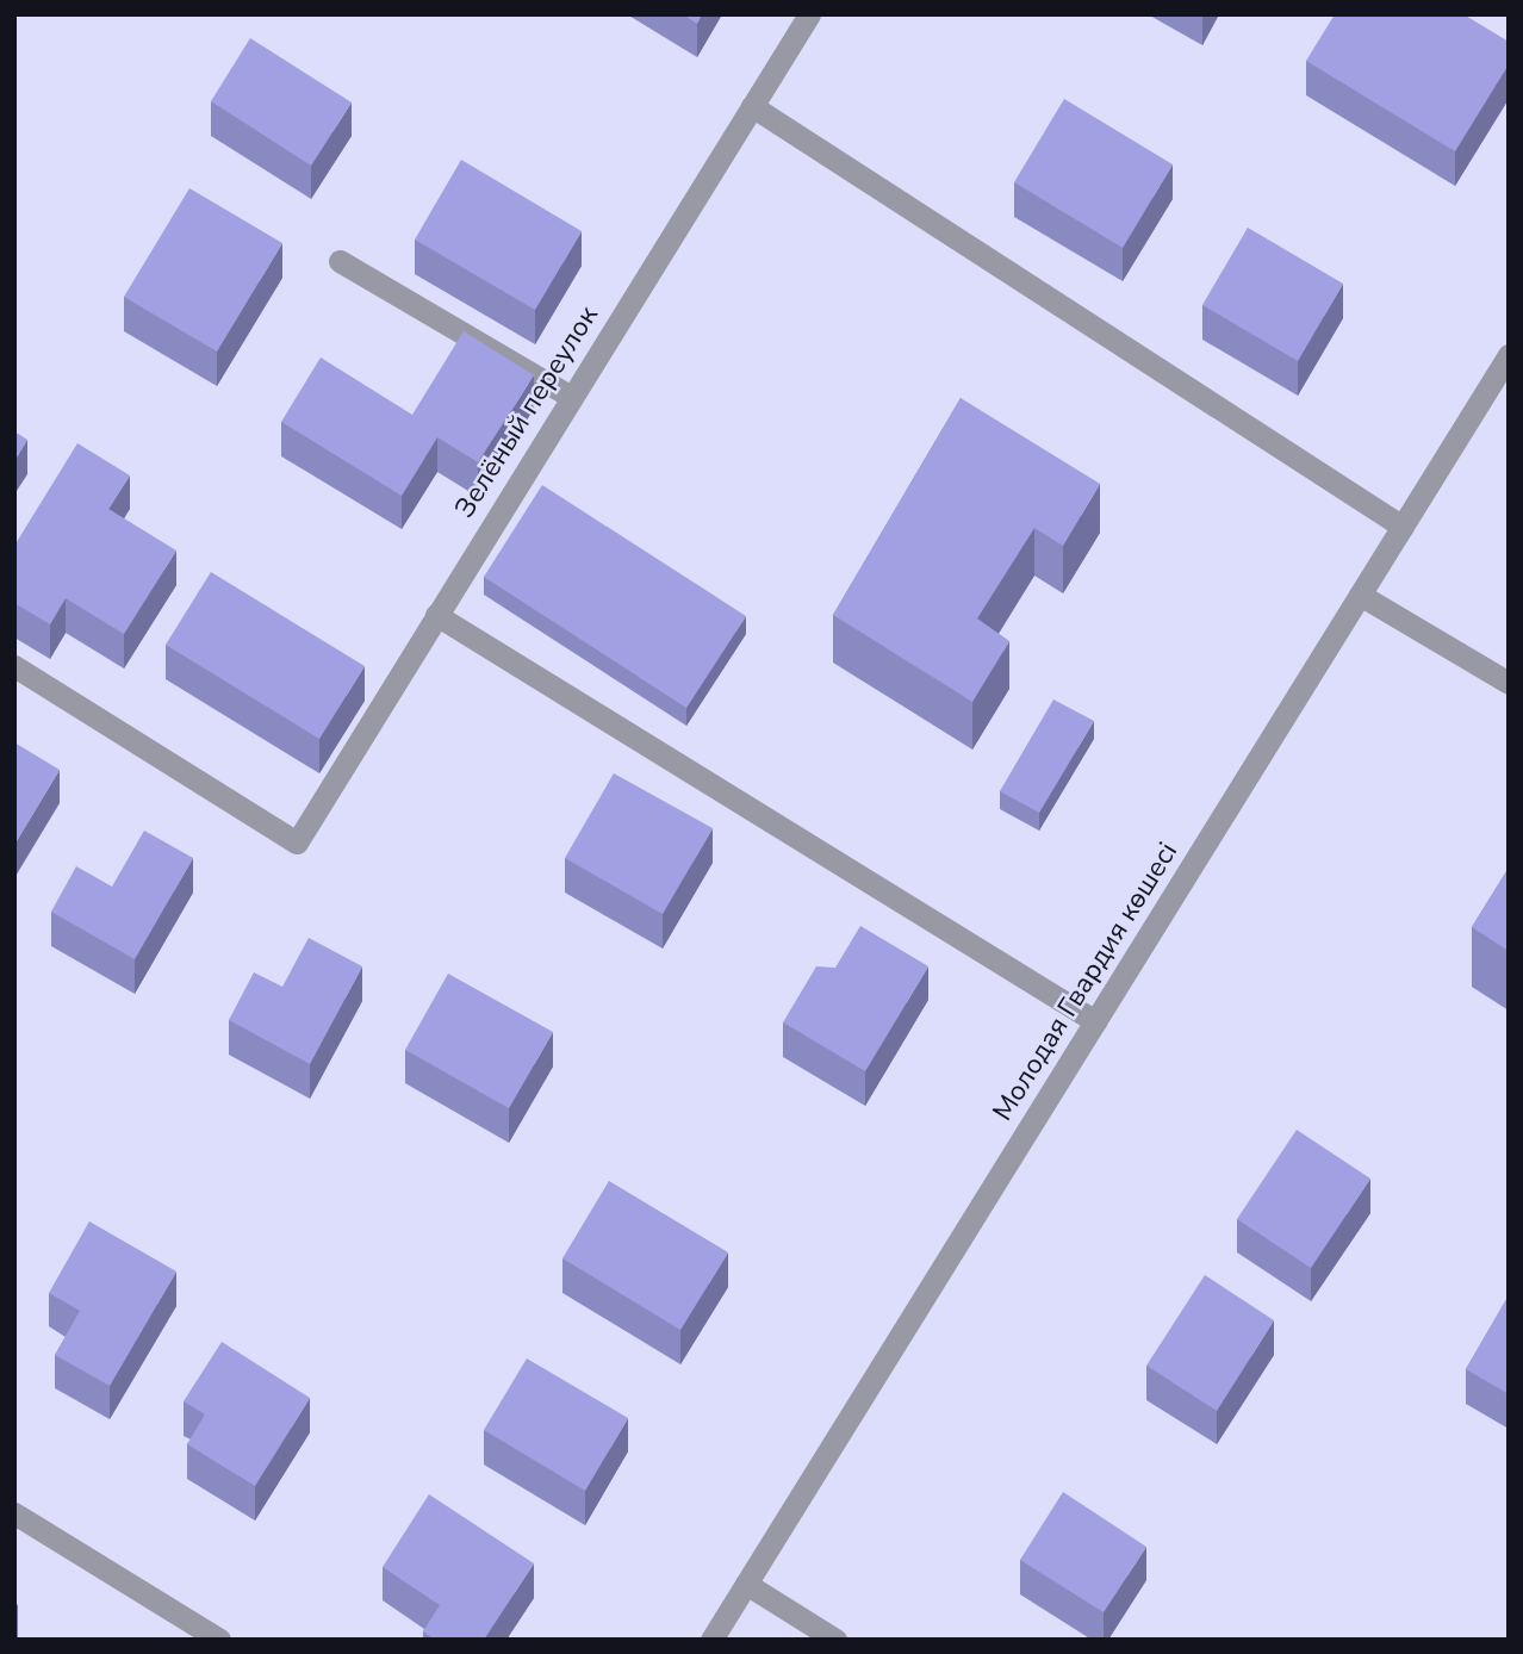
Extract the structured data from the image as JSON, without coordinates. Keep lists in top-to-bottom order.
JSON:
{
  "streets": {
    "street": ["Зелёный переулок", "Молодая Гвардия көшесі"]
  }
}
